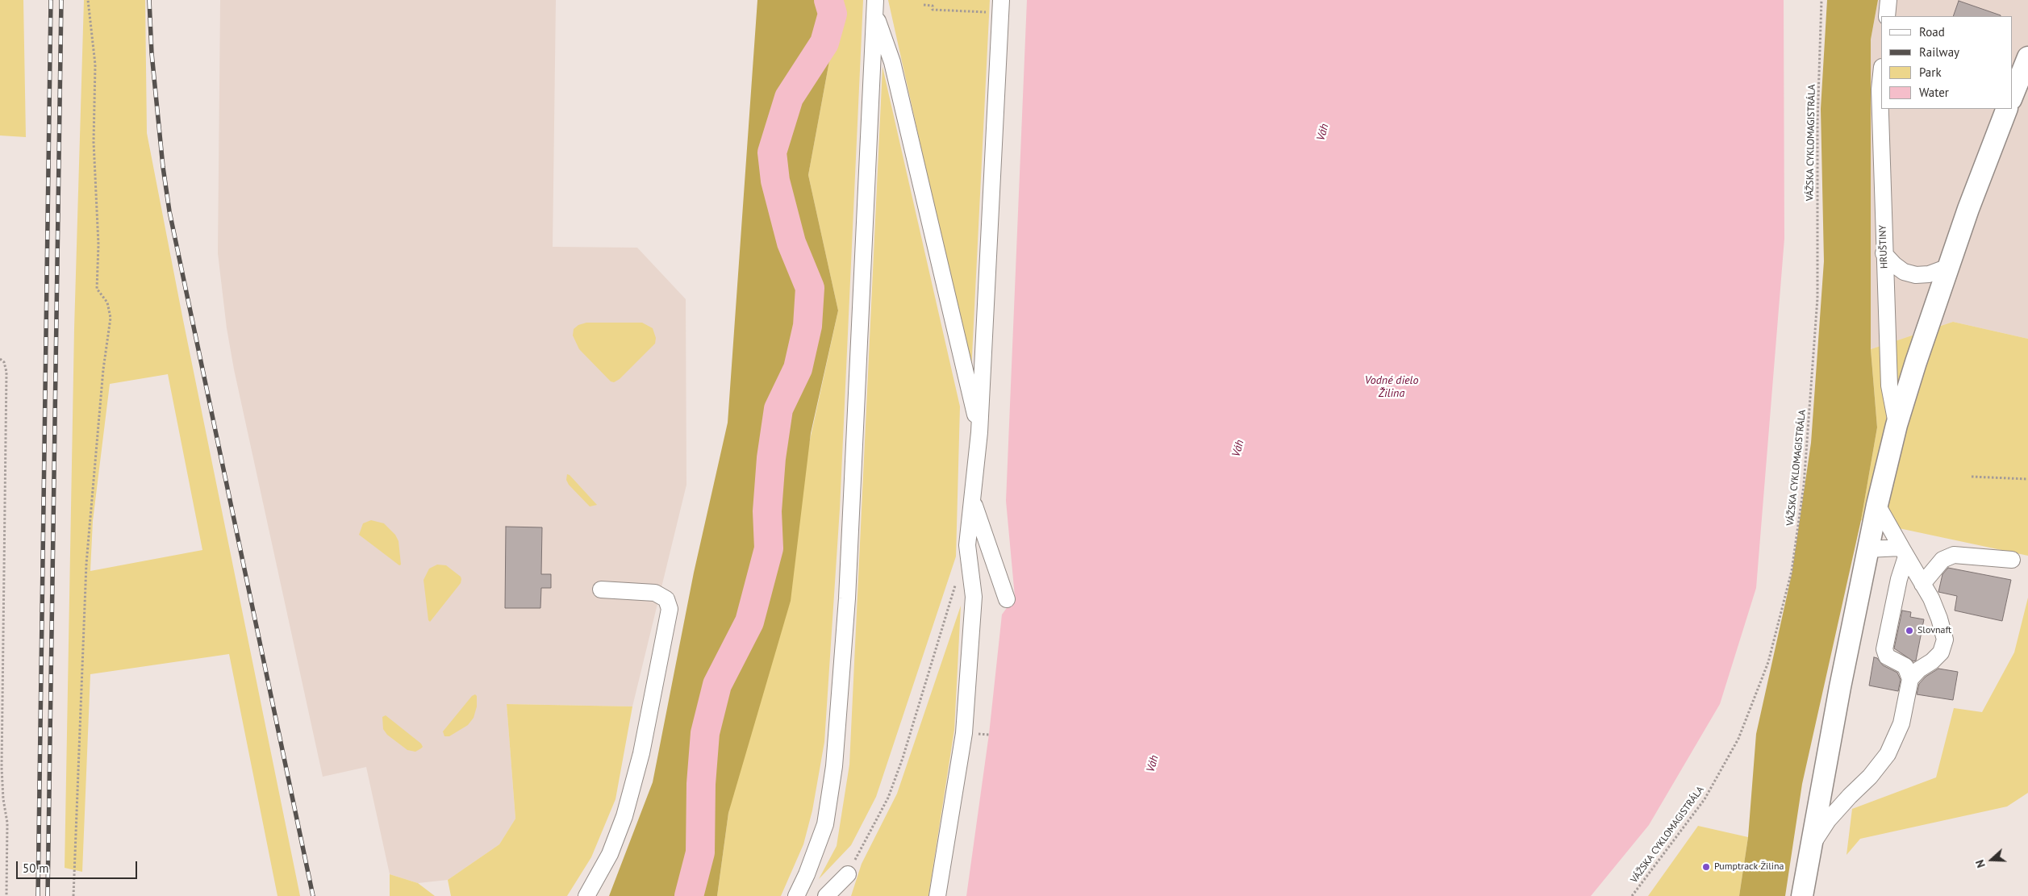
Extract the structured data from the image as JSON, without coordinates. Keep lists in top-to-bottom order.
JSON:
{
  "streets": {
    "street": ["HRUŠTINY"],
    "path": ["VÁŽSKA CYKLOMAGISTRÁLA"]
  },
  "water": ["Váh", "Vodné dielo Žilina"],
  "places": ["Slovnaft", "Pumptrack Žilina"],
  "legend": [
    "Road",
    "Railway",
    "Park",
    "Water"
  ],
  "scale_bar": "50 m",
  "north": "left"
}
